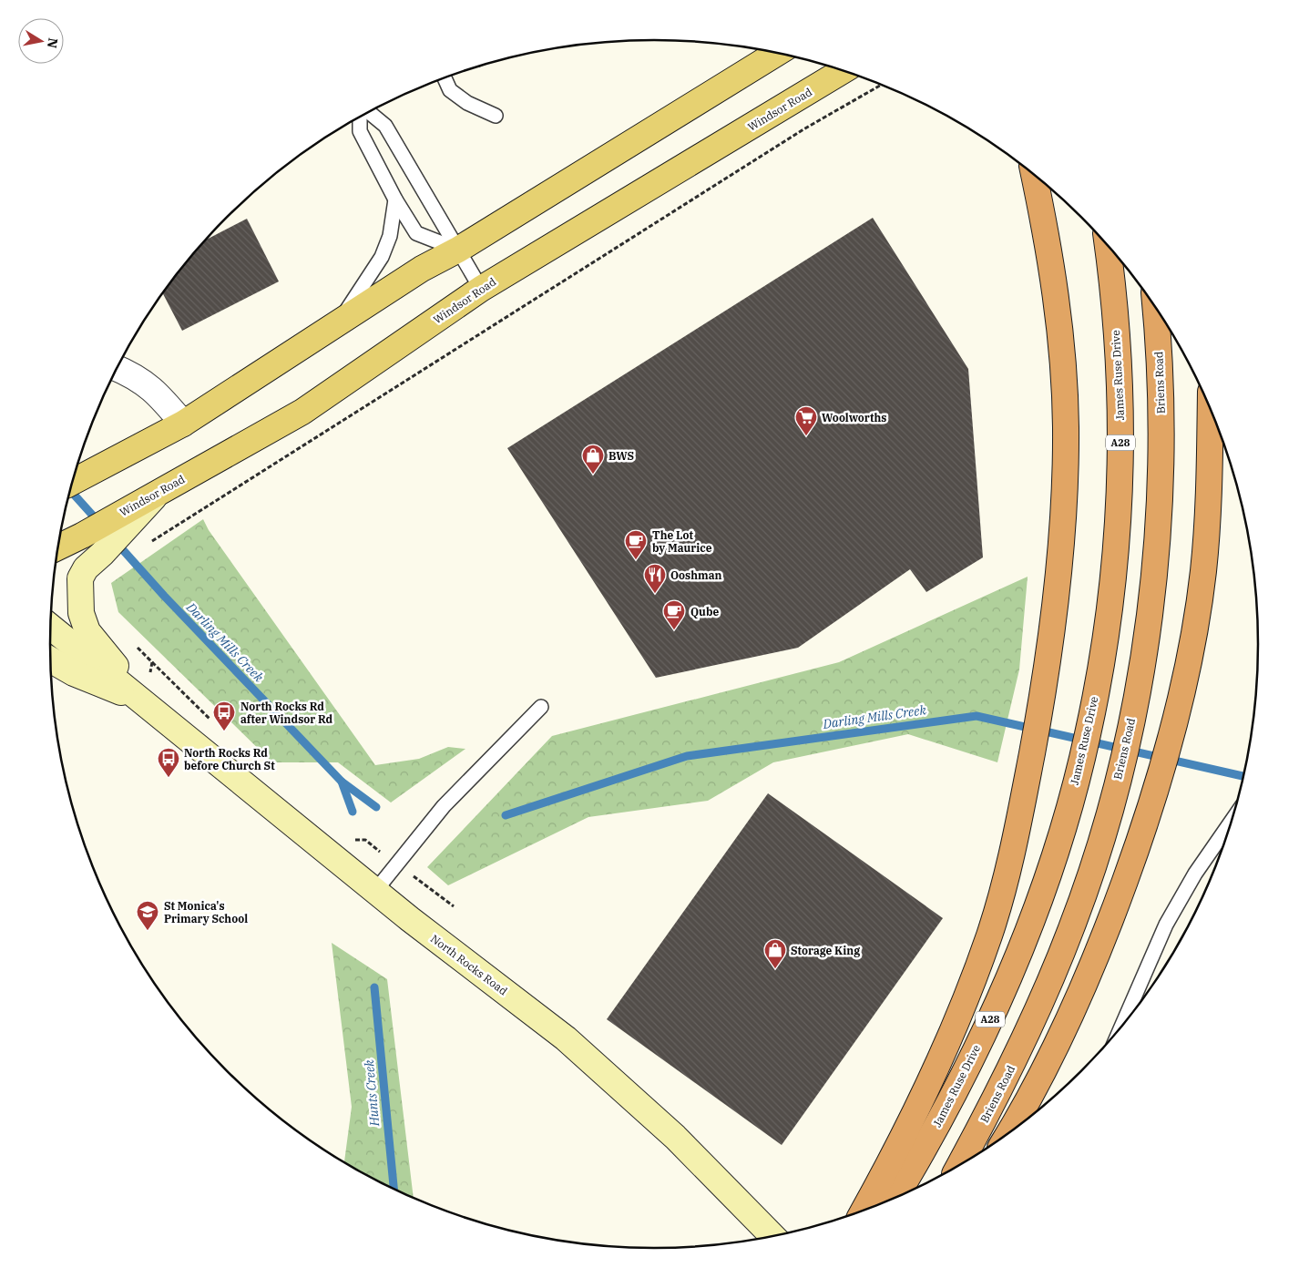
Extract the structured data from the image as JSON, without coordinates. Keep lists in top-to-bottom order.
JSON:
{
  "streets": {
    "highway": ["James Ruse Drive", "Briens Road", "A28"],
    "main road": ["Windsor Road", "North Rocks Road"]
  },
  "water": ["Darling Mills Creek", "Hunts Creek"],
  "places": {
    "supermarket": ["Woolworths"],
    "shop": ["BWS", "Storage King"],
    "cafe": ["The Lot by Maurice", "Qube"],
    "restaurant": ["Ooshman"],
    "bus stop": ["North Rocks Rd after Windsor Rd", "North Rocks Rd before Church St"],
    "school or university": ["St Monica's Primary School"]
  },
  "north": "right"
}
